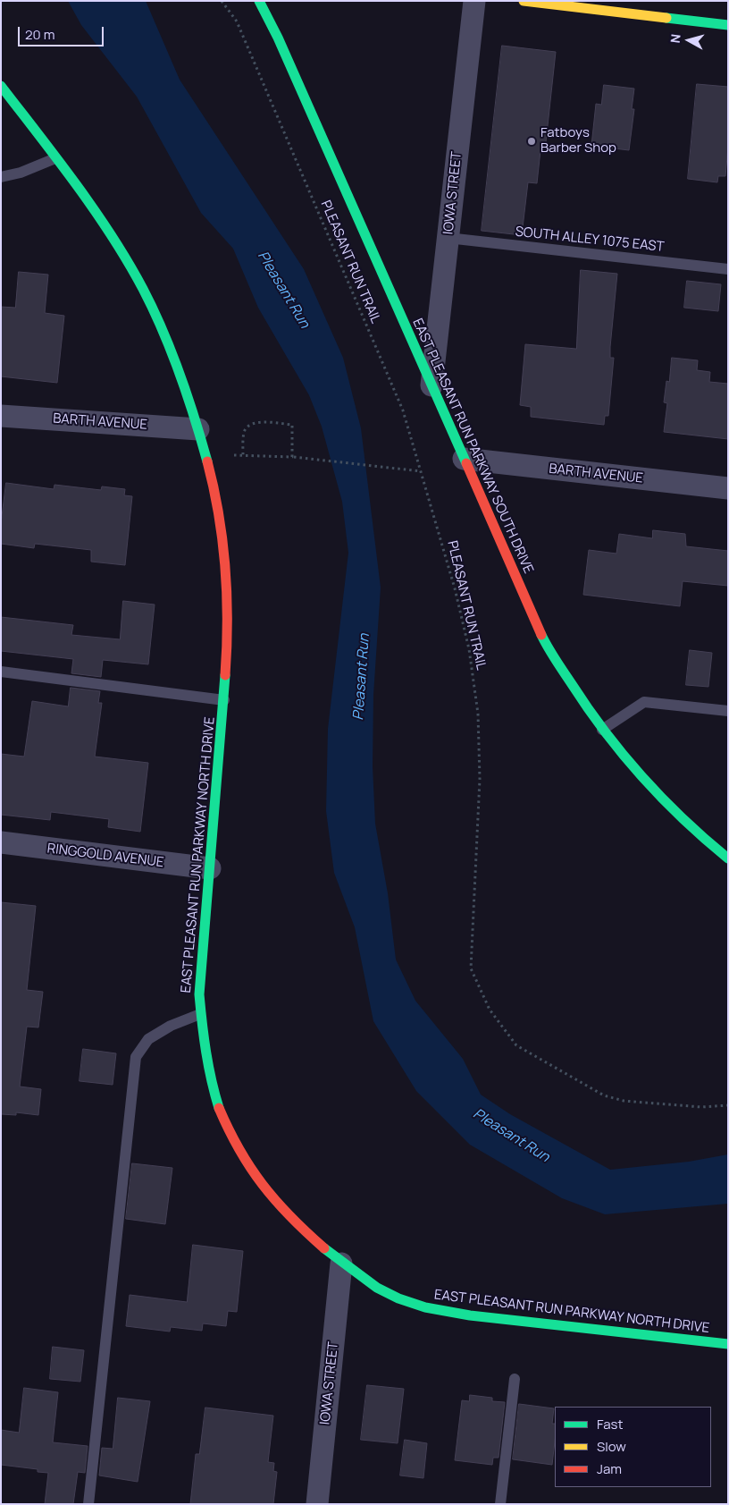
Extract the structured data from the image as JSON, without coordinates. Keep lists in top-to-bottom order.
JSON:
{
  "streets": {
    "street": [
      "IOWA STREET",
      "BARTH AVENUE",
      "EAST PLEASANT RUN PARKWAY SOUTH DRIVE",
      "EAST PLEASANT RUN PARKWAY NORTH DRIVE",
      "RINGGOLD AVENUE"
    ],
    "lane": ["SOUTH ALLEY 1075 EAST"],
    "path": ["PLEASANT RUN TRAIL"]
  },
  "crossings": [
    ["IOWA STREET", "SOUTH ALLEY 1075 EAST"],
    ["IOWA STREET", "EAST PLEASANT RUN PARKWAY SOUTH DRIVE"],
    ["IOWA STREET", "EAST PLEASANT RUN PARKWAY NORTH DRIVE"],
    ["BARTH AVENUE", "EAST PLEASANT RUN PARKWAY SOUTH DRIVE"],
    ["BARTH AVENUE", "EAST PLEASANT RUN PARKWAY NORTH DRIVE"],
    ["EAST PLEASANT RUN PARKWAY NORTH DRIVE", "RINGGOLD AVENUE"]
  ],
  "water": ["Pleasant Run"],
  "places": ["Fatboys Barber Shop"],
  "legend": ["Fast", "Slow", "Jam"],
  "scale_bar": "20 m",
  "north": "left"
}
